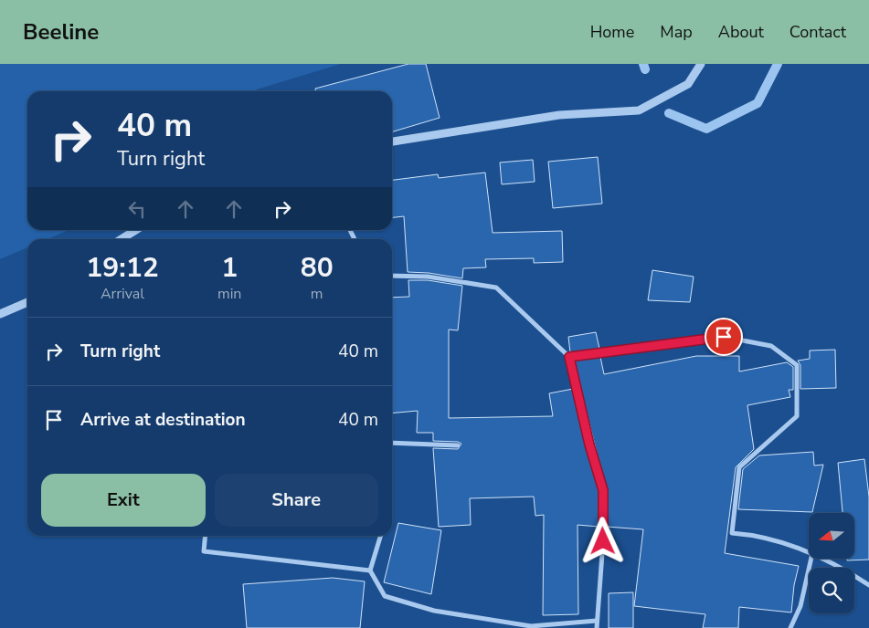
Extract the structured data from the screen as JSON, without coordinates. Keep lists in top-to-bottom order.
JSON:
{
  "north": "left",
  "page": {
    "header": "Beeline",
    "nav": [
      "Home",
      "Map",
      "About",
      "Contact"
    ],
    "turn": ["40 m", "Turn right"],
    "eta": [
      "19:12",
      "Arrival",
      "1",
      "min",
      "80",
      "m"
    ],
    "list": [
      {
        "name": "Turn right",
        "value": "40 m"
      },
      {
        "name": "Arrive at destination",
        "value": "40 m"
      }
    ],
    "buttons": ["Exit", "Share"]
  }
}
